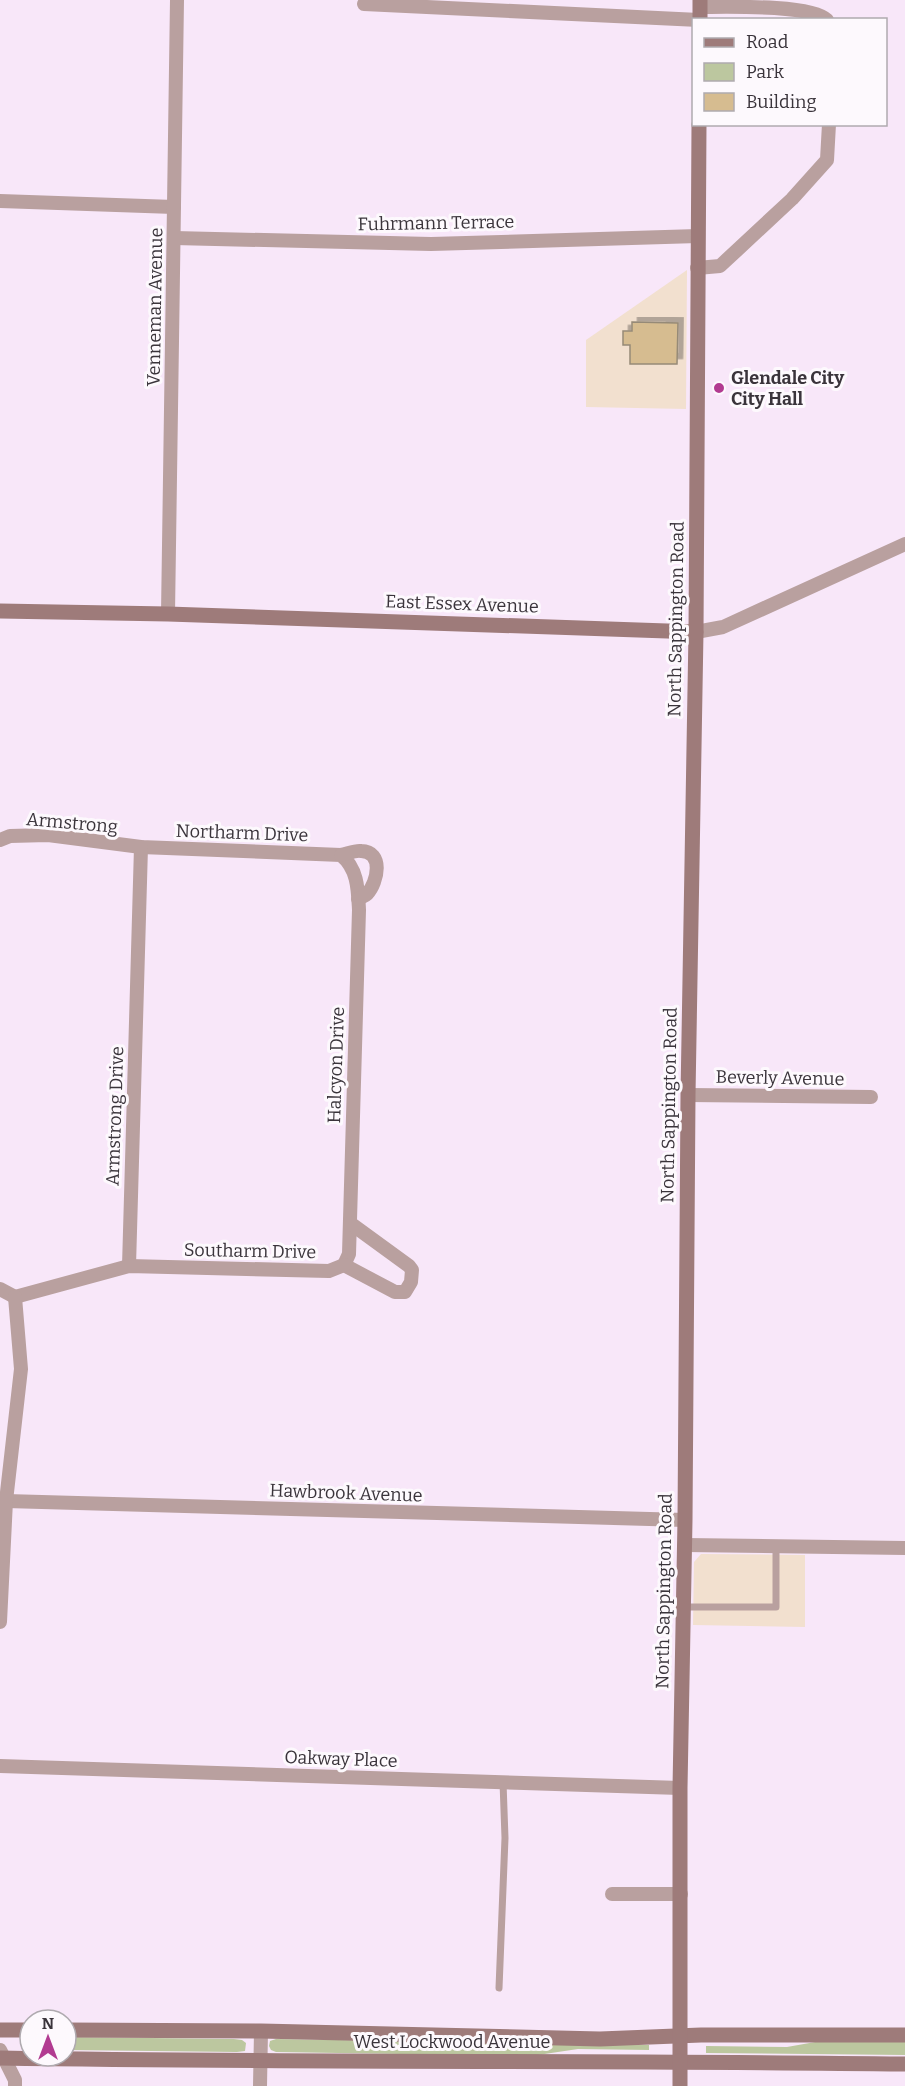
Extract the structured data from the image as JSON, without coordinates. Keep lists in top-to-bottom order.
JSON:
{
  "streets": {
    "street": [
      "Fuhrmann Terrace",
      "Venneman Avenue",
      "East Essex Avenue",
      "North Sappington Road",
      "Armstrong",
      "Northarm Drive",
      "Halcyon Drive",
      "Beverly Avenue",
      "Armstrong Drive",
      "Southarm Drive",
      "Hawbrook Avenue",
      "Oakway Place",
      "West Lockwood Avenue"
    ]
  },
  "crossings": [
    ["Fuhrmann Terrace", "Venneman Avenue"],
    ["Fuhrmann Terrace", "North Sappington Road"],
    ["Venneman Avenue", "East Essex Avenue"],
    ["East Essex Avenue", "North Sappington Road"],
    ["North Sappington Road", "Beverly Avenue"],
    ["North Sappington Road", "Hawbrook Avenue"],
    ["North Sappington Road", "Oakway Place"],
    ["North Sappington Road", "West Lockwood Avenue"],
    ["Armstrong", "Northarm Drive"],
    ["Armstrong", "Armstrong Drive"],
    ["Northarm Drive", "Halcyon Drive"],
    ["Northarm Drive", "Armstrong Drive"],
    ["Halcyon Drive", "Southarm Drive"],
    ["Armstrong Drive", "Southarm Drive"]
  ],
  "places": ["Glendale City City Hall"],
  "legend": ["Road", "Park", "Building"],
  "north": "top"
}
